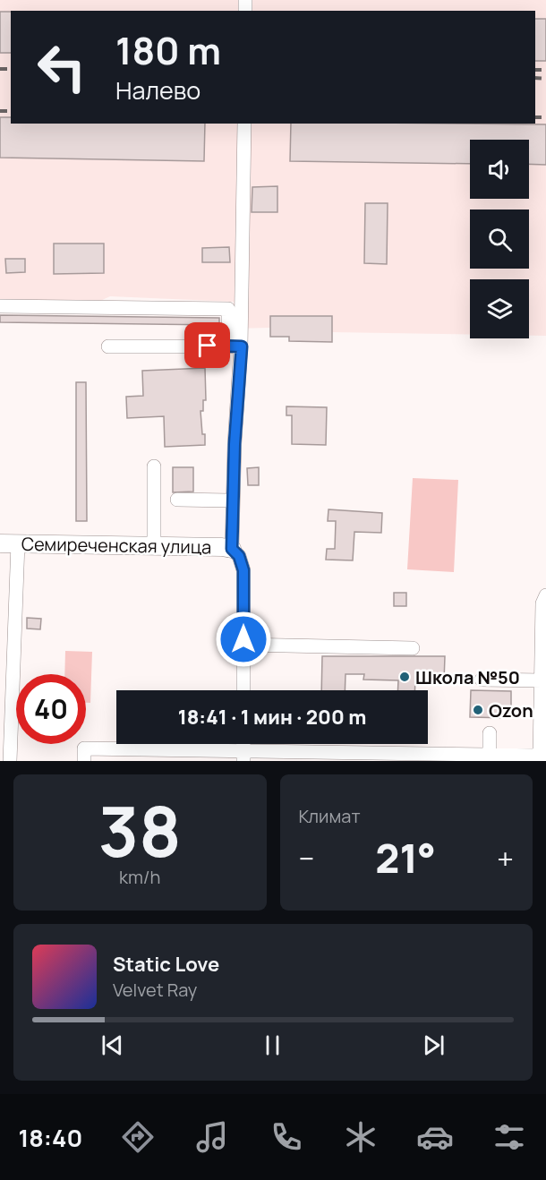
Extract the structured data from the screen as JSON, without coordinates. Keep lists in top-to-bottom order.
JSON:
{
  "streets": {
    "main road": ["Семиреченская улица"]
  },
  "places": ["Школа №50", "Ozon"],
  "page": {
    "turn": ["180 m", "Налево"],
    "limit": "40",
    "trip": "18:41 · 1 мин · 200 m",
    "tile": [
      ["38", "km/h"],
      "Климат"
    ],
    "heat": ["−", "21°", "+"],
    "song": ["Static Love", "Velvet Ray"],
    "tabs": "18:40"
  }
}
